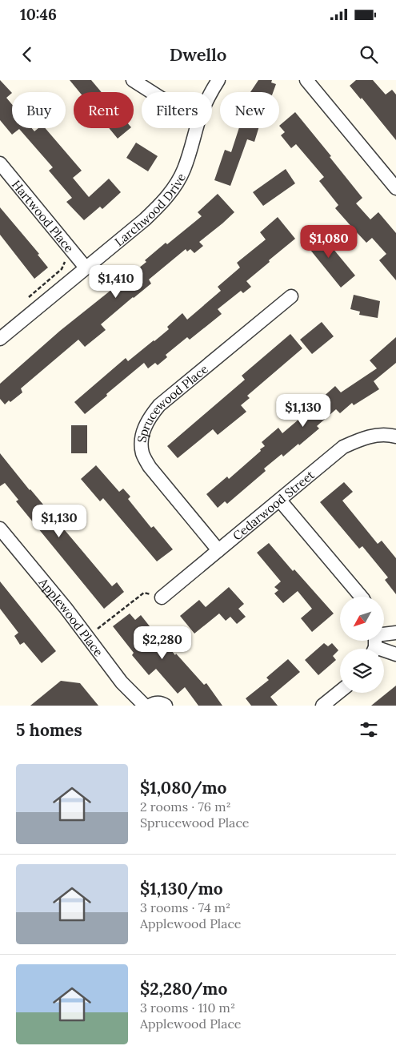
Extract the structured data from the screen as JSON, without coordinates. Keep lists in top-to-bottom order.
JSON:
{
  "streets": {
    "street": [
      "Larchwood Drive",
      "Hartwood Place",
      "Sprucewood Place",
      "Cedarwood Street",
      "Applewood Place"
    ]
  },
  "crossings": [
    ["Larchwood Drive", "Hartwood Place"],
    ["Sprucewood Place", "Cedarwood Street"]
  ],
  "north": "bottom left",
  "page": {
    "status": "10:46",
    "header": "Dwello",
    "chip": [
      "Buy",
      "Rent",
      "Filters",
      "New"
    ],
    "price": [
      "$1,080",
      "$1,410",
      "$1,130",
      "$1,130",
      "$2,280"
    ],
    "heading": "5 homes",
    "list": [
      {
        "name": "$1,080/mo",
        "note": "2 rooms · 76 m² · Sprucewood Place"
      },
      {
        "name": "$1,130/mo",
        "note": "3 rooms · 74 m² · Applewood Place"
      },
      {
        "name": "$2,280/mo",
        "note": "3 rooms · 110 m² · Applewood Place"
      }
    ]
  }
}
